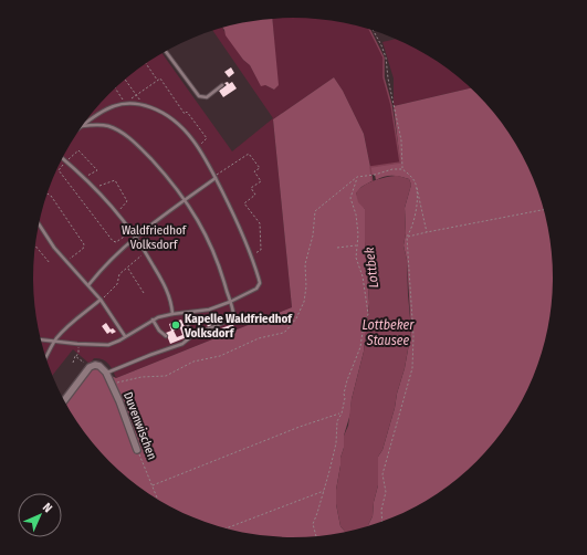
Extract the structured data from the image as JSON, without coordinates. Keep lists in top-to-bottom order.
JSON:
{
  "streets": {
    "street": ["Duvenwischen"]
  },
  "water": ["Lottbek", "Lottbeker Stausee"],
  "parks": ["Waldfriedhof Volksdorf"],
  "places": ["Kapelle Waldfriedhof Volksdorf"],
  "north": "top right"
}
